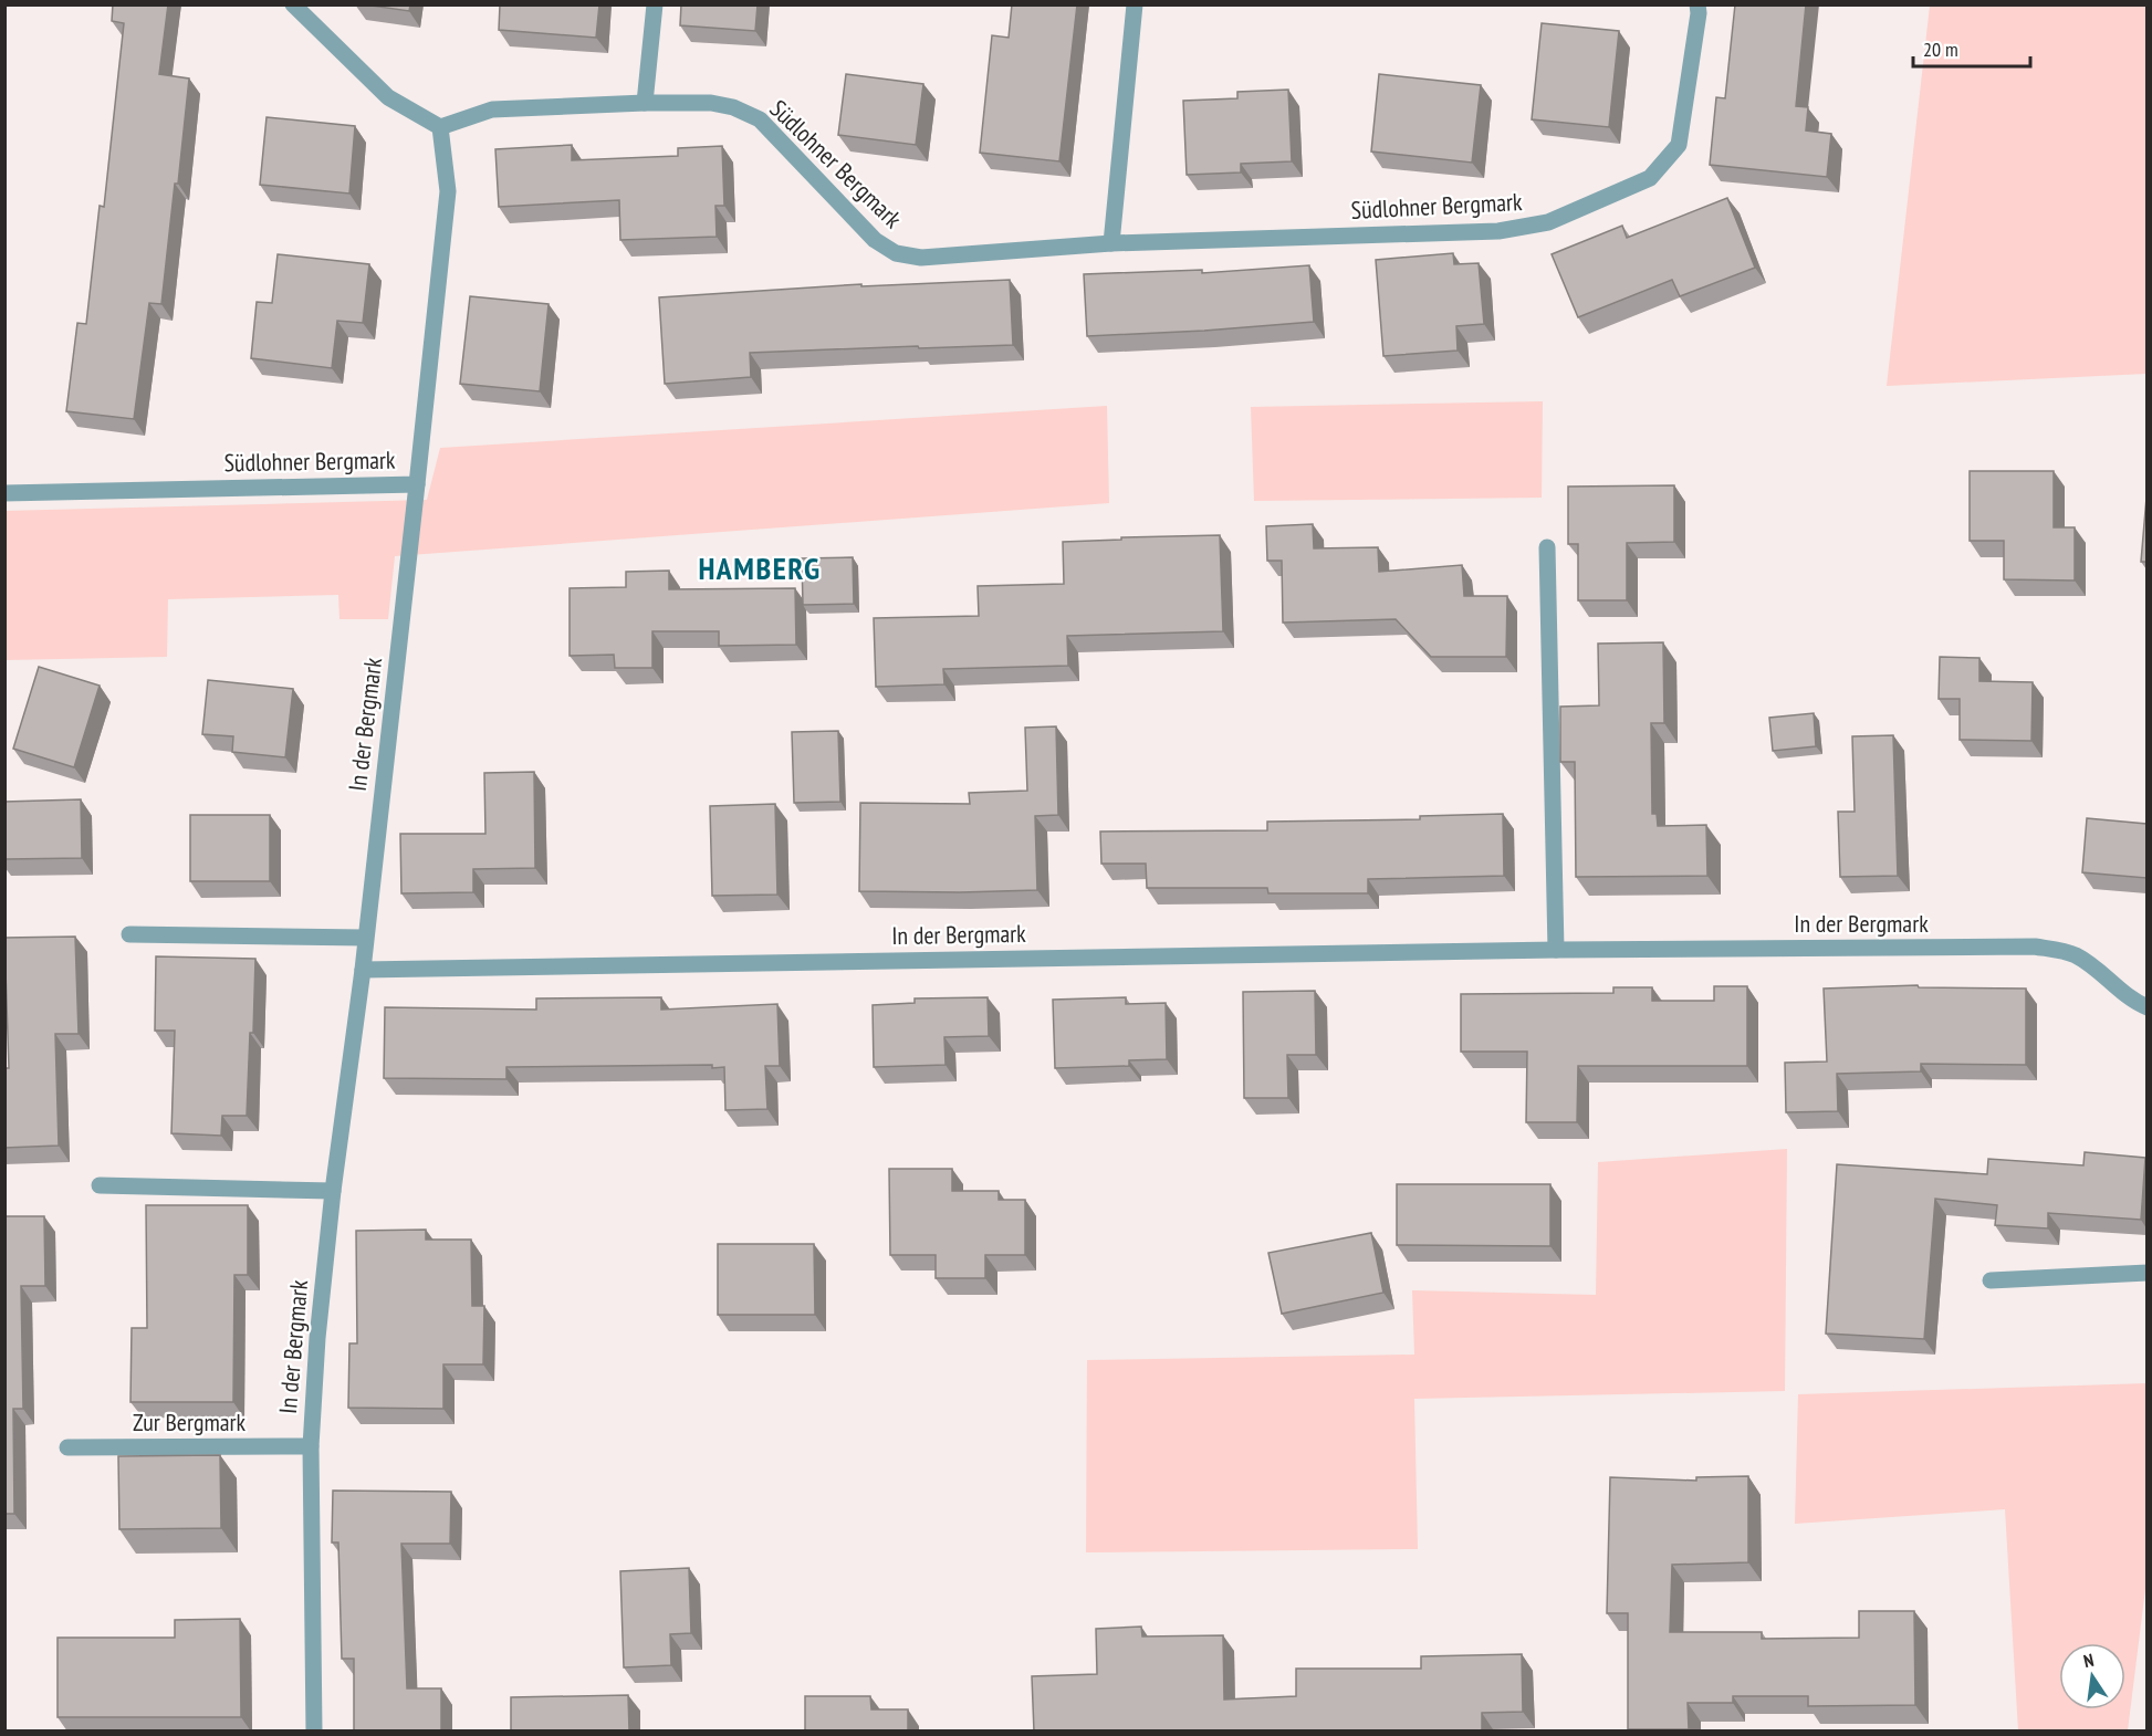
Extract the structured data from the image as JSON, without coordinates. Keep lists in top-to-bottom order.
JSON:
{
  "streets": {
    "street": ["Südlohner Bergmark", "In der Bergmark", "Zur Bergmark"]
  },
  "crossings": [
    ["Südlohner Bergmark", "In der Bergmark"],
    ["In der Bergmark", "Zur Bergmark"]
  ],
  "districts": ["HAMBERG"],
  "scale_bar": "20 m",
  "north": "top"
}
